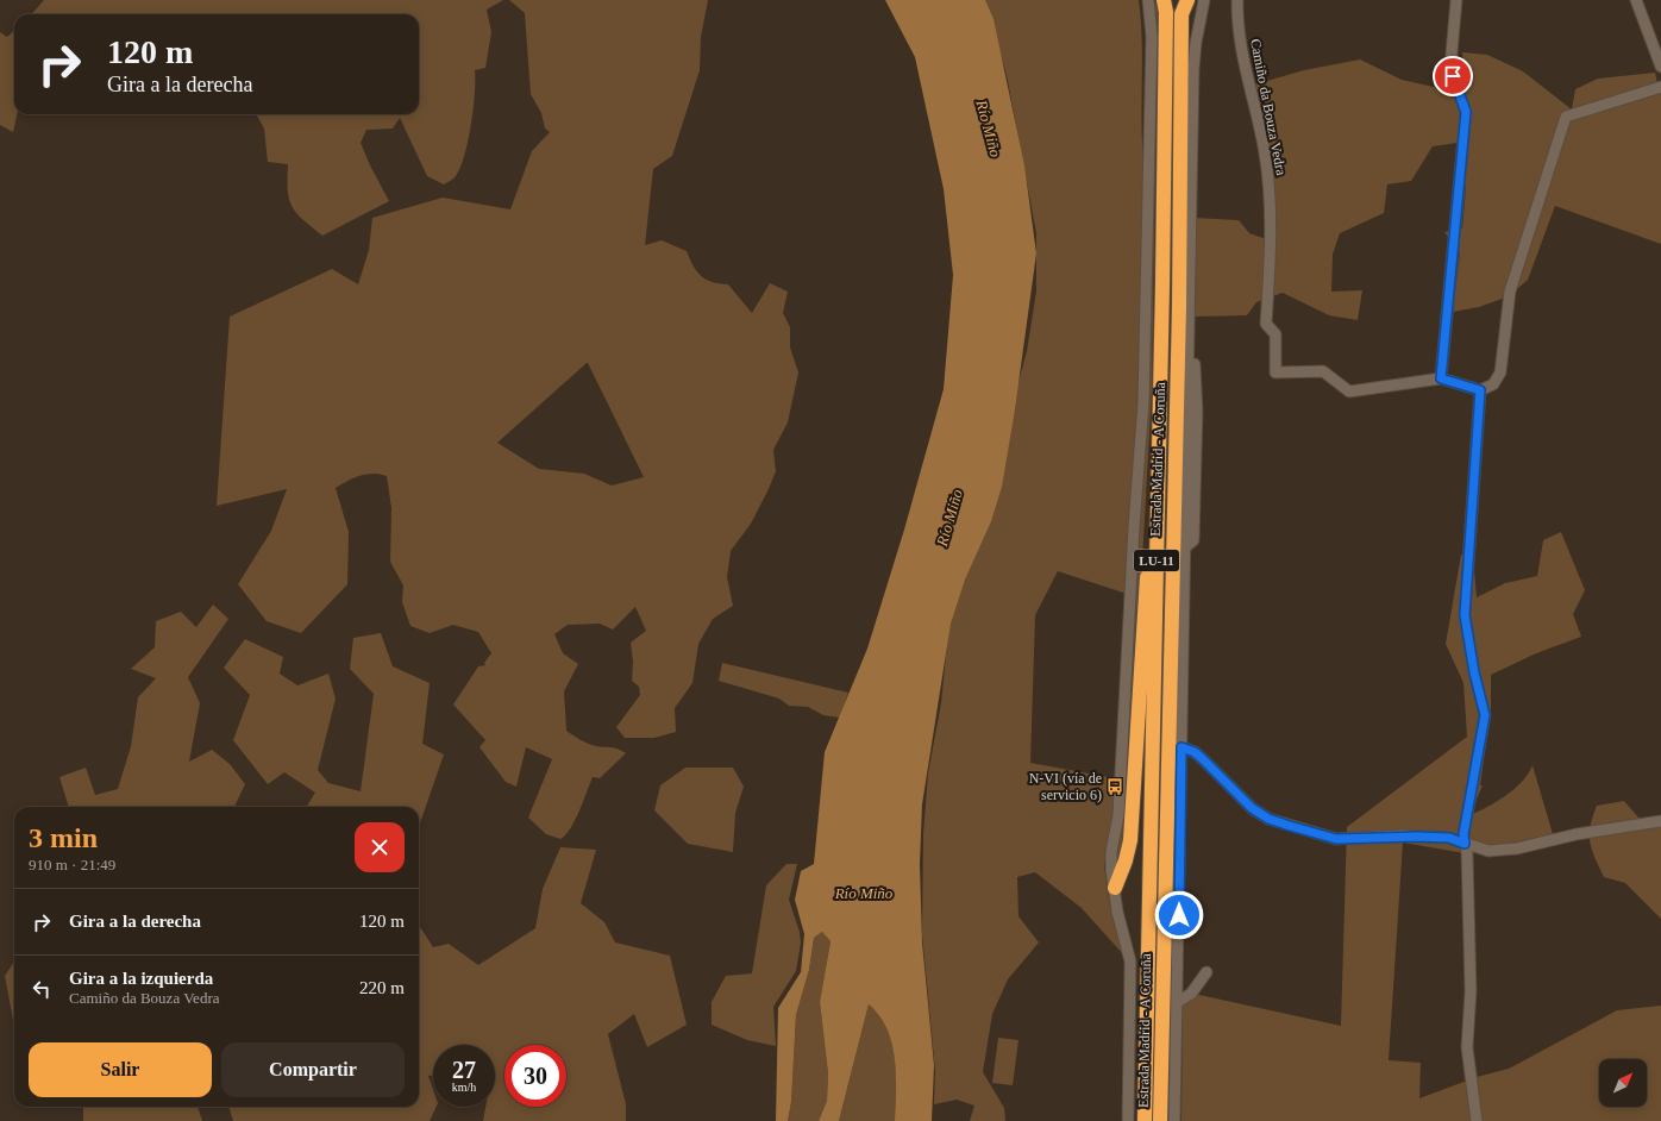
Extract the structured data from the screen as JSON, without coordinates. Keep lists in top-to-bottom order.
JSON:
{
  "streets": {
    "highway": ["Estrada Madrid - A Coruña", "LU-11"],
    "street": ["Camiño da Bouza Vedra"]
  },
  "water": ["Río Miño"],
  "places": {
    "bus stop": ["N-VI (vía de servicio 6)"]
  },
  "north": "top right",
  "page": {
    "turn": ["120 m", "Gira a la derecha"],
    "heading": ["3 min", "910 m · 21:49"],
    "list": [
      {
        "name": "Gira a la derecha",
        "value": "120 m"
      },
      {
        "name": "Gira a la izquierda",
        "note": "Camiño da Bouza Vedra",
        "value": "220 m"
      }
    ],
    "buttons": ["Salir", "Compartir"],
    "speed": "27 km/h",
    "limit": "30"
  }
}
